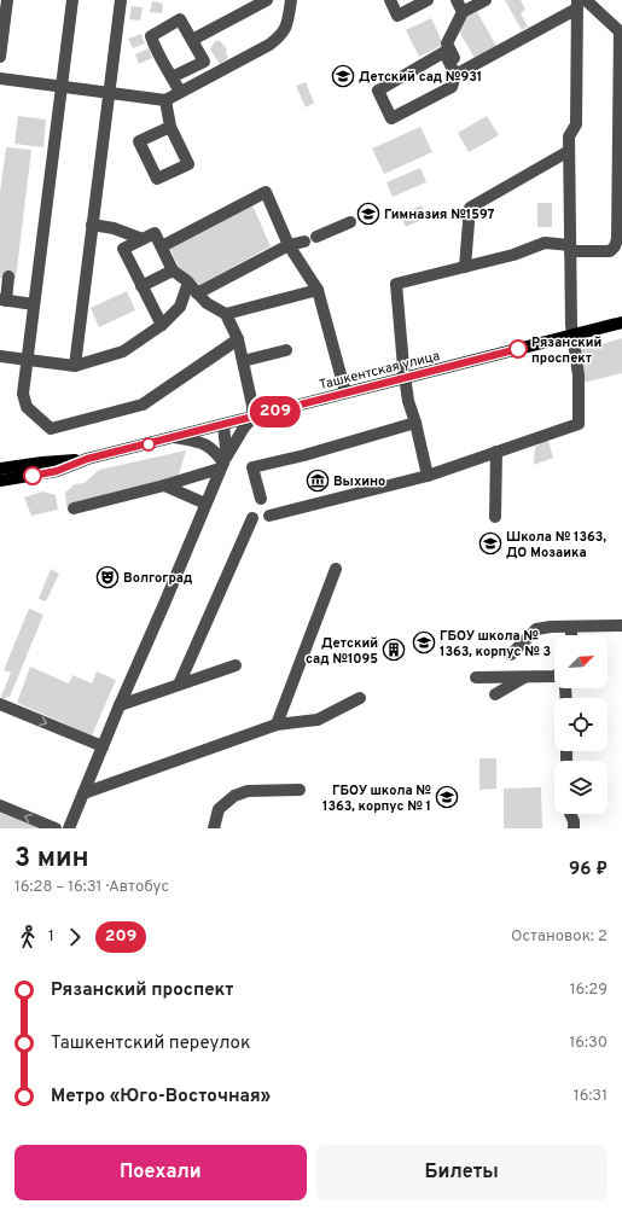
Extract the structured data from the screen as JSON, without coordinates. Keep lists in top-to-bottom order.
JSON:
{
  "streets": {
    "main road": ["Ташкентская улица"]
  },
  "places": {
    "school or university": [
      "Детский сад №931",
      "Гимназия №1597",
      "Школа № 1363, ДО Мозаика",
      "ГБОУ школа № 1363, корпус № 3",
      "ГБОУ школа № 1363, корпус № 1"
    ],
    "other": ["Рязанский проспект"],
    "museum": ["Выхино"],
    "theatre": ["Волгоград"],
    "building": ["Детский сад №1095"]
  },
  "lines": ["bus line 209"],
  "north": "top right",
  "page": {
    "on_map": "209",
    "heading": ["3 мин", "16:28 – 16:31 · Автобус", "96 ₽"],
    "legs": ["1", "209", "Остановок: 2"],
    "list": [
      {
        "name": "Рязанский проспект",
        "value": "16:29"
      },
      {
        "name": "Ташкентский переулок",
        "value": "16:30"
      },
      {
        "name": "Метро «Юго-Восточная»",
        "value": "16:31"
      }
    ],
    "buttons": ["Поехали", "Билеты"]
  }
}
